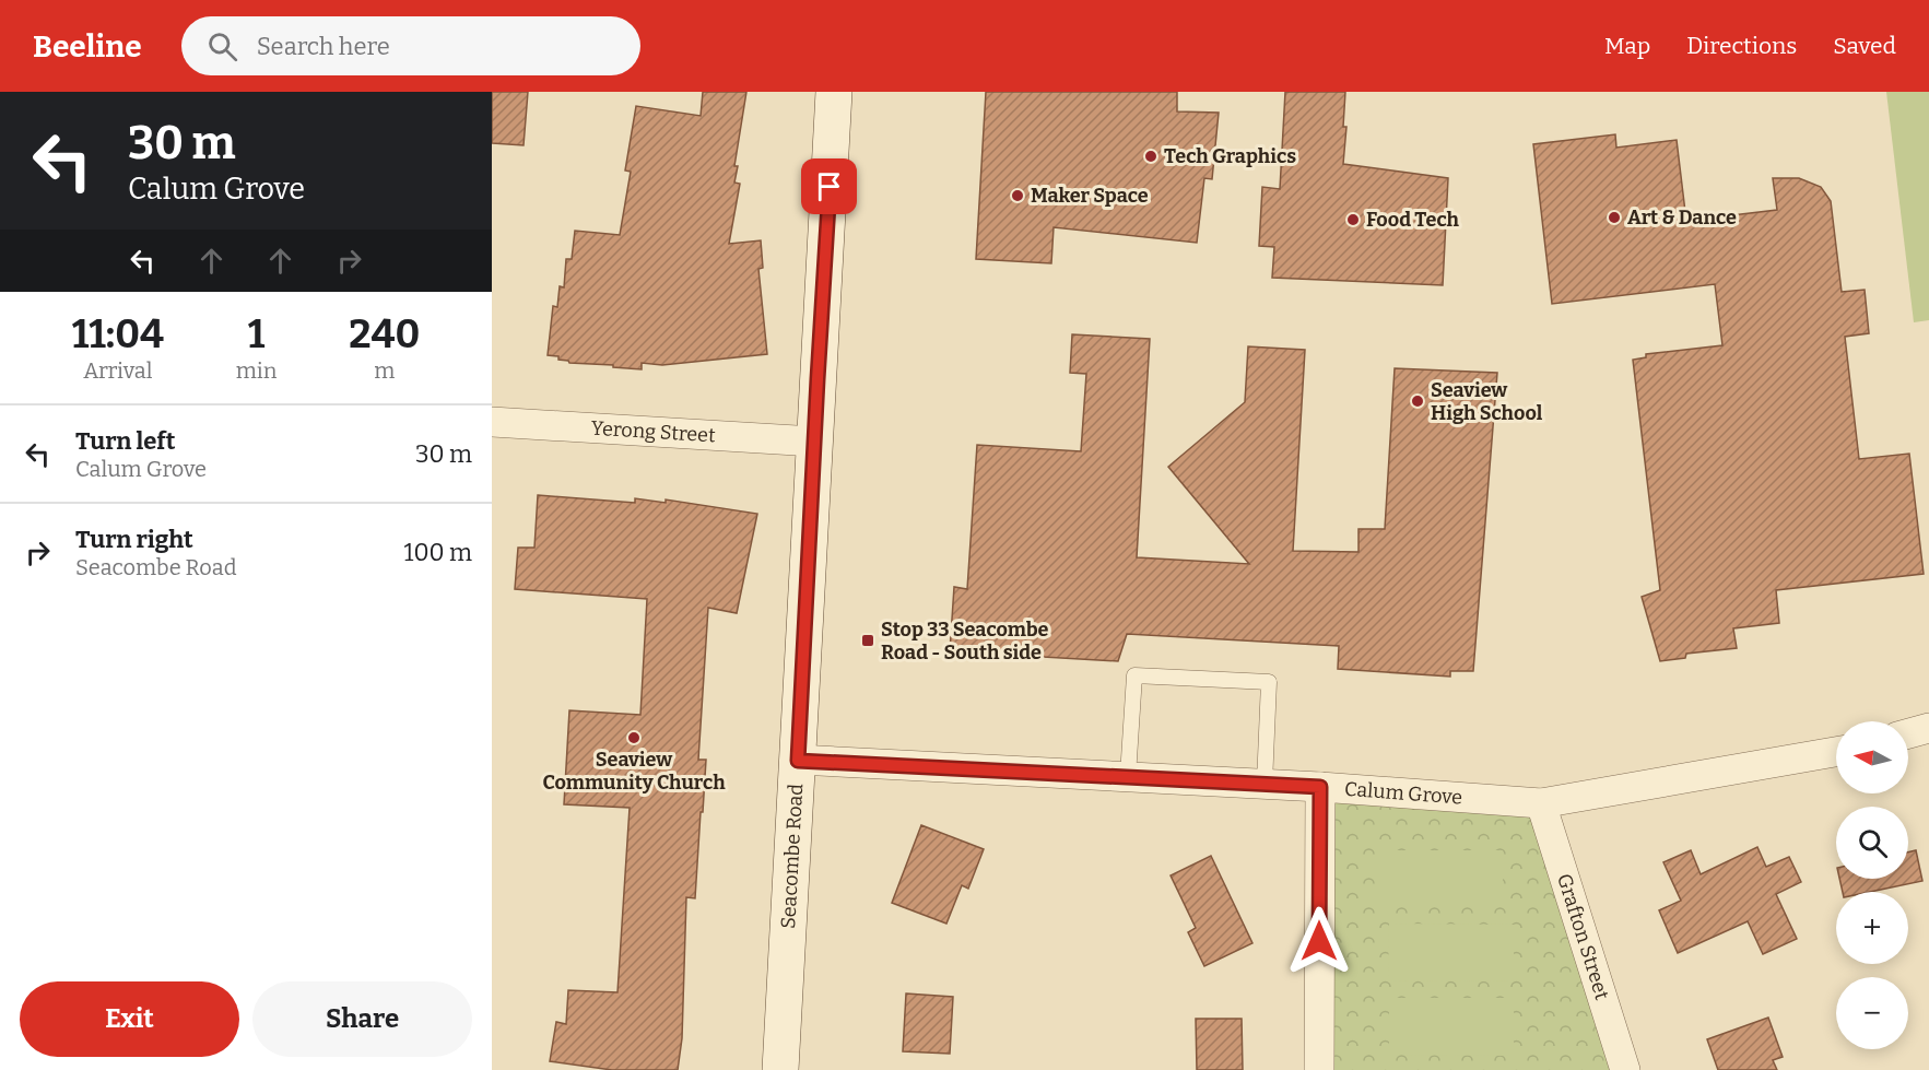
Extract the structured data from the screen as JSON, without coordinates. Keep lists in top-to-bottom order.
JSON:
{
  "streets": {
    "main road": ["Seacombe Road"],
    "street": ["Yerong Street", "Calum Grove", "Grafton Street"]
  },
  "crossings": [
    ["Yerong Street", "Seacombe Road"],
    ["Calum Grove", "Seacombe Road"],
    ["Calum Grove", "Grafton Street"]
  ],
  "places": {
    "other": [
      "Tech Graphics",
      "Maker Space",
      "Art & Dance",
      "Food Tech",
      "Seaview High School",
      "Seaview Community Church"
    ],
    "transit": ["Stop 33 Seacombe Road - South side"]
  },
  "north": "left",
  "page": {
    "header": "Beeline",
    "search": "Search here",
    "nav": ["Map", "Directions", "Saved"],
    "turn": ["30 m", "Calum Grove"],
    "eta": [
      "11:04",
      "Arrival",
      "1",
      "min",
      "240",
      "m"
    ],
    "list": [
      {
        "name": "Turn left",
        "note": "Calum Grove",
        "value": "30 m"
      },
      {
        "name": "Turn right",
        "note": "Seacombe Road",
        "value": "100 m"
      }
    ],
    "map_buttons": ["+", "−"],
    "buttons": ["Exit", "Share"]
  }
}
